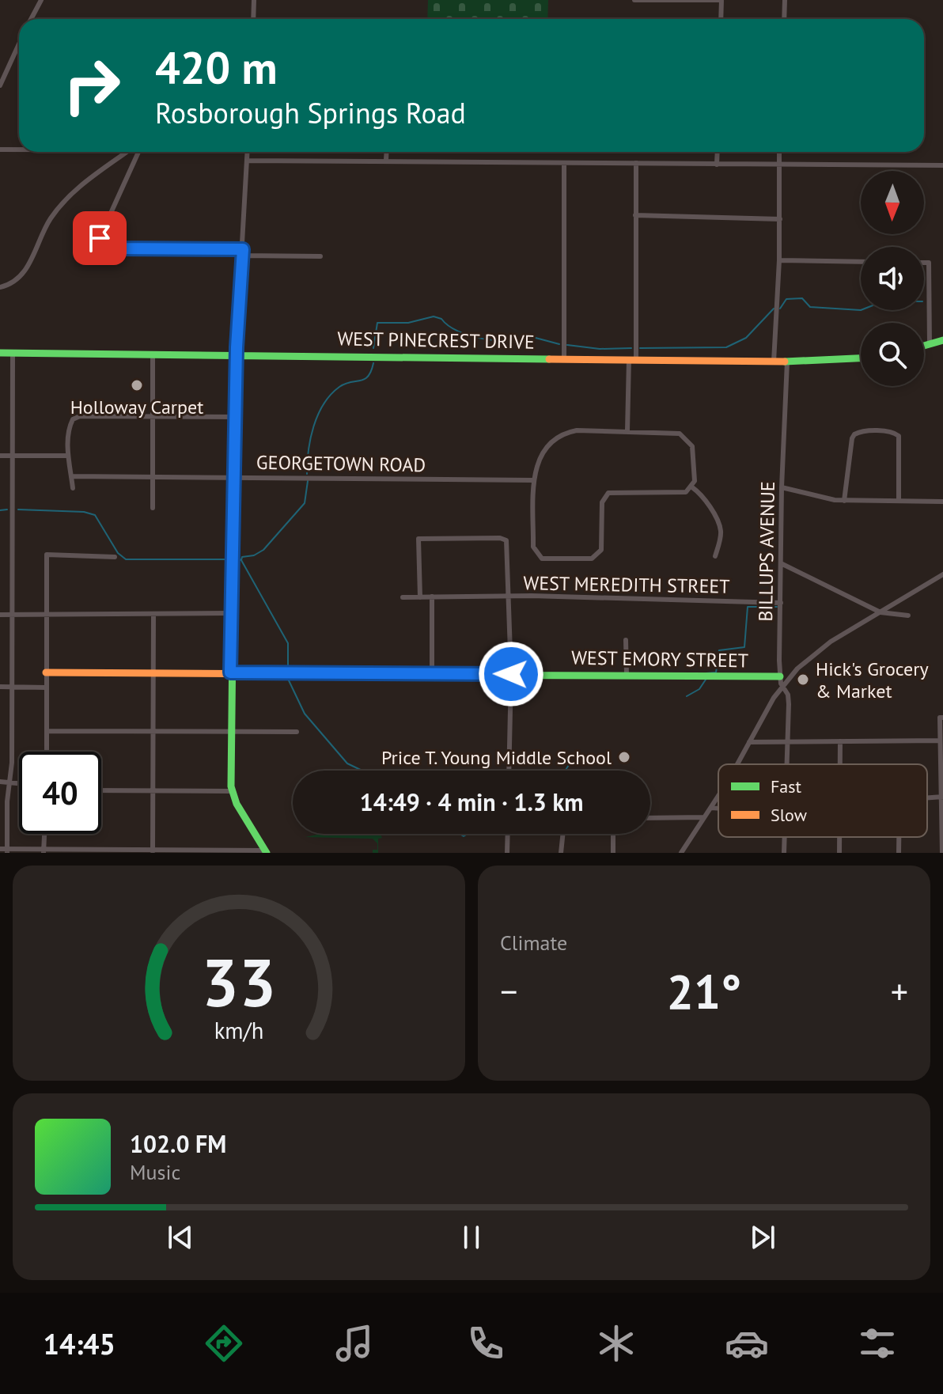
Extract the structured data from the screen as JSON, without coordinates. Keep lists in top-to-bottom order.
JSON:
{
  "streets": {
    "street": [
      "WEST PINECREST DRIVE",
      "GEORGETOWN ROAD",
      "BILLUPS AVENUE",
      "WEST MEREDITH STREET",
      "WEST EMORY STREET"
    ]
  },
  "crossings": [
    ["WEST PINECREST DRIVE", "BILLUPS AVENUE"],
    ["BILLUPS AVENUE", "WEST MEREDITH STREET"],
    ["BILLUPS AVENUE", "WEST EMORY STREET"]
  ],
  "places": ["Holloway Carpet", "Hick's Grocery & Market", "Price T. Young Middle School"],
  "legend": ["Fast", "Slow"],
  "north": "bottom",
  "page": {
    "turn": ["420 m", "Rosborough Springs Road"],
    "limit": "40",
    "trip": "14:49 · 4 min · 1.3 km",
    "tile": "Climate",
    "heat": ["−", "21°", "+"],
    "song": ["102.0 FM", "Music"],
    "tabs": "14:45",
    "gauge": ["33", "km/h"]
  }
}
